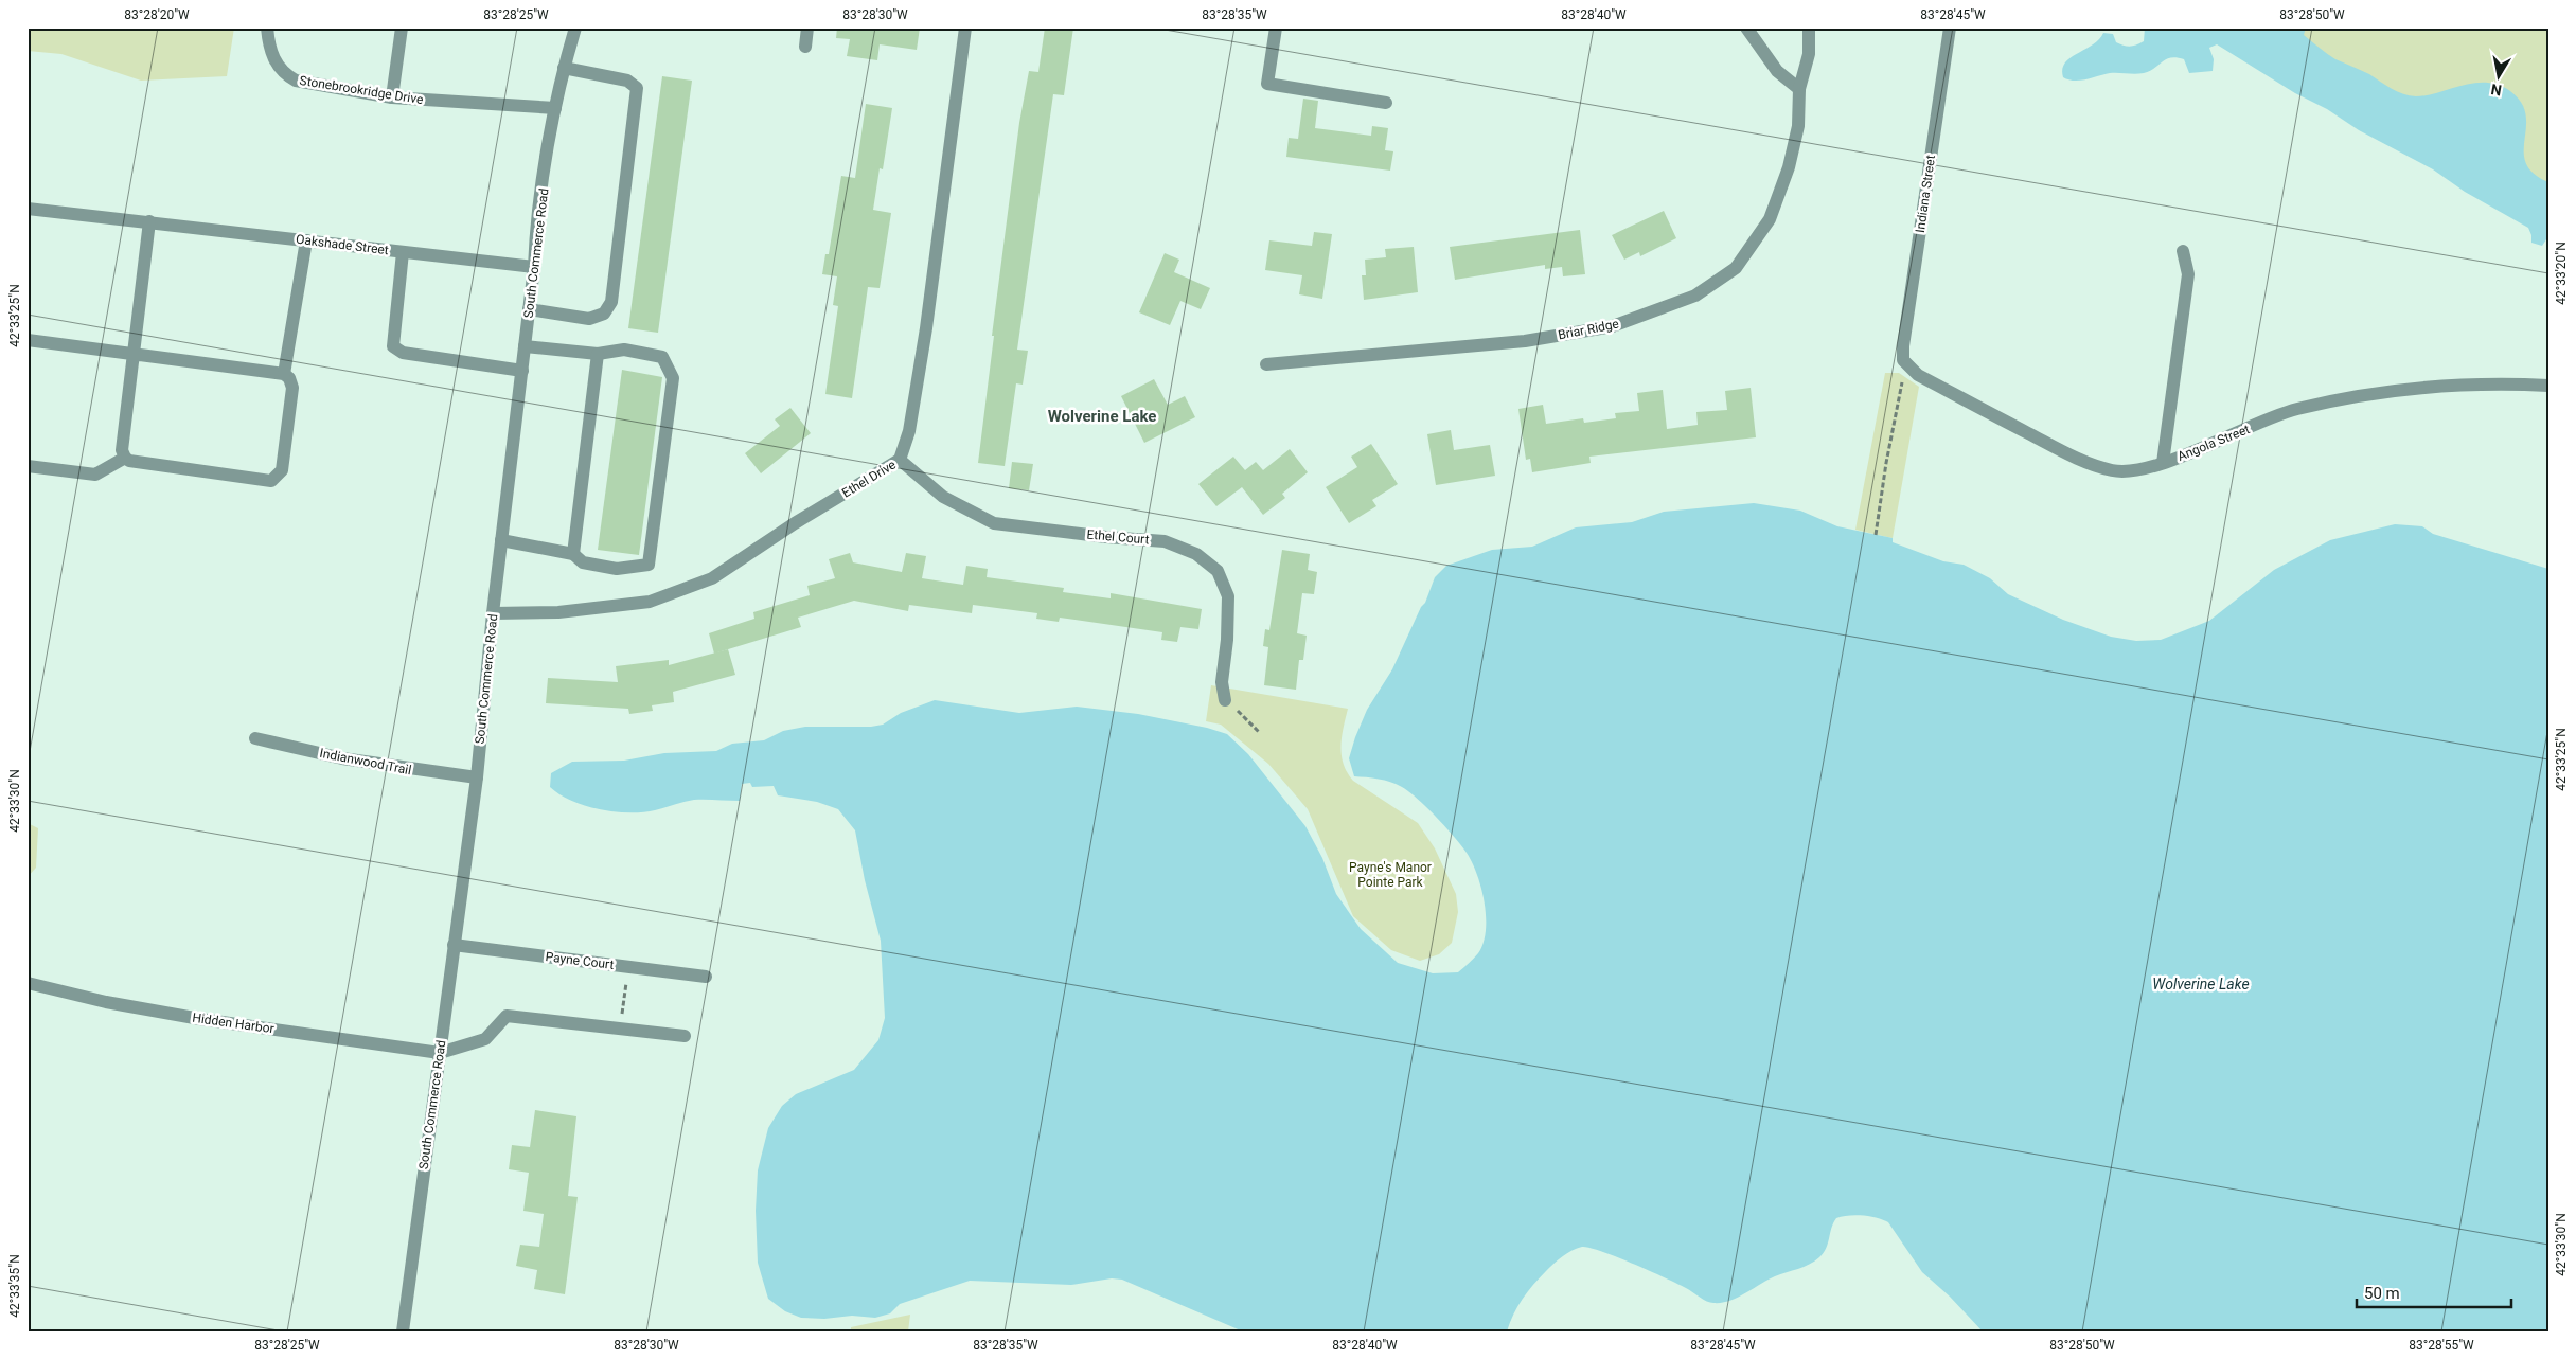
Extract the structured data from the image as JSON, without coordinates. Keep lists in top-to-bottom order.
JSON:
{
  "streets": {
    "street": [
      "Stonebrookridge Drive",
      "Indiana Street",
      "Oakshade Street",
      "South Commerce Road",
      "Briar Ridge",
      "Angola Street",
      "Ethel Drive",
      "Ethel Court",
      "Indianwood Trail",
      "Payne Court",
      "Hidden Harbor"
    ]
  },
  "crossings": [
    ["Stonebrookridge Drive", "South Commerce Road"],
    ["Indiana Street", "Angola Street"],
    ["Oakshade Street", "South Commerce Road"],
    ["South Commerce Road", "Ethel Drive"],
    ["South Commerce Road", "Indianwood Trail"],
    ["South Commerce Road", "Payne Court"],
    ["South Commerce Road", "Hidden Harbor"],
    ["Ethel Drive", "Ethel Court"]
  ],
  "districts": ["Wolverine Lake"],
  "water": ["Wolverine Lake"],
  "parks": ["Payne's Manor Pointe Park"],
  "scale_bar": "50 m",
  "north": "bottom",
  "coordinates": [
    "83°28'20\"W",
    "83°28'25\"W",
    "83°28'30\"W",
    "83°28'35\"W",
    "83°28'40\"W",
    "83°28'45\"W",
    "83°28'50\"W",
    "42°33'20\"N",
    "42°33'25\"N",
    "42°33'30\"N",
    "42°33'35\"N",
    "83°28'55\"W"
  ]
}
